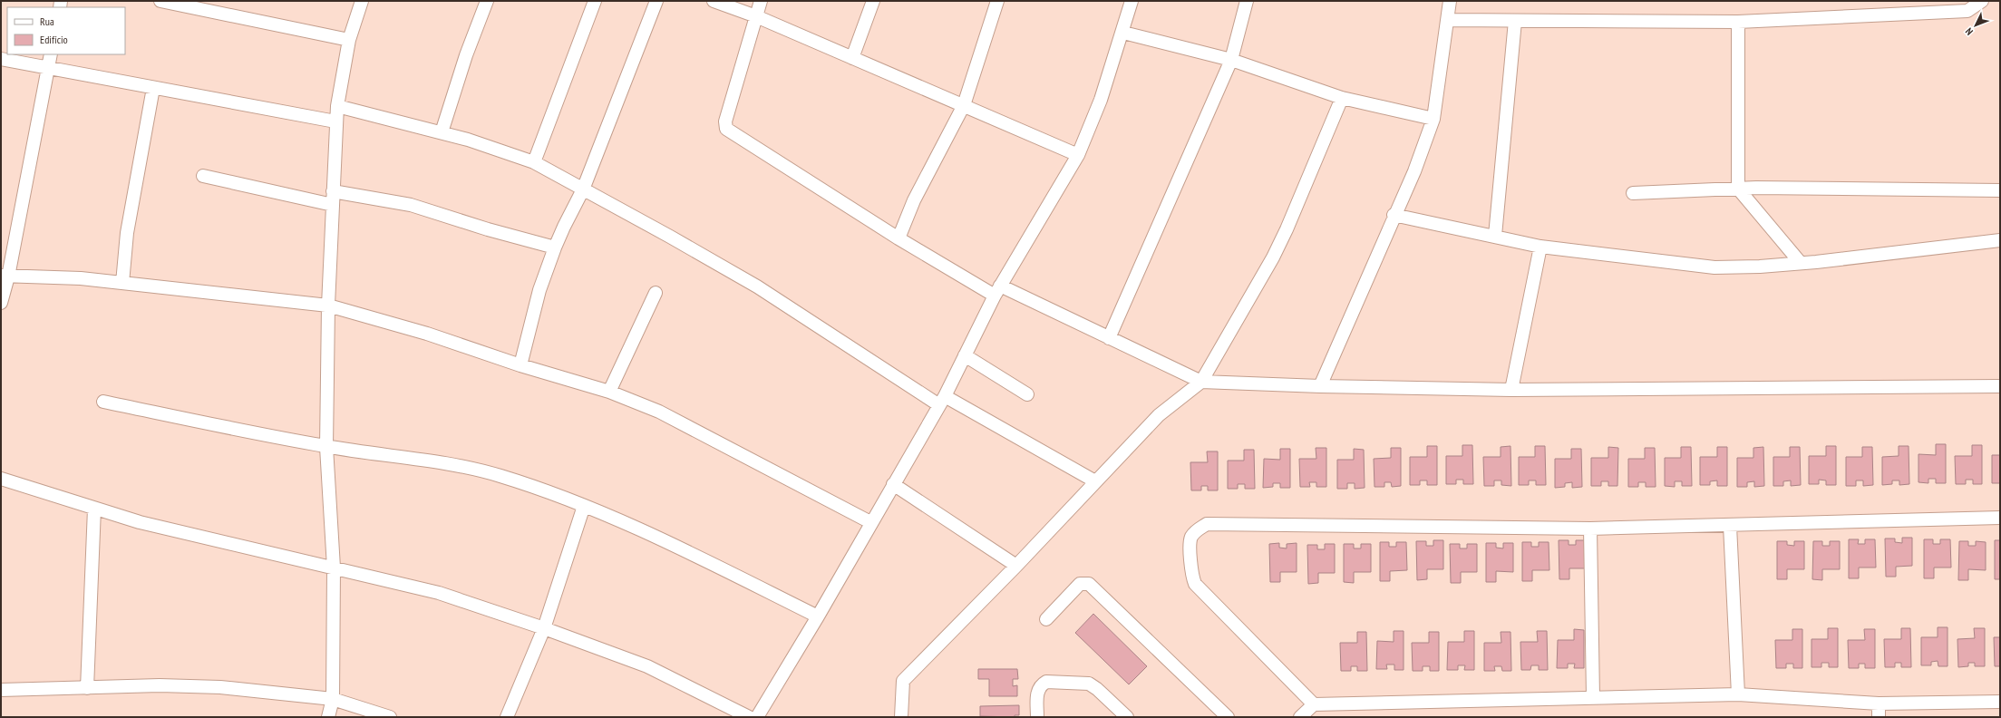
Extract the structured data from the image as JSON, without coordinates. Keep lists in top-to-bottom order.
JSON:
{
  "legend": ["Rua", "Edifício"],
  "north": "bottom left"
}
